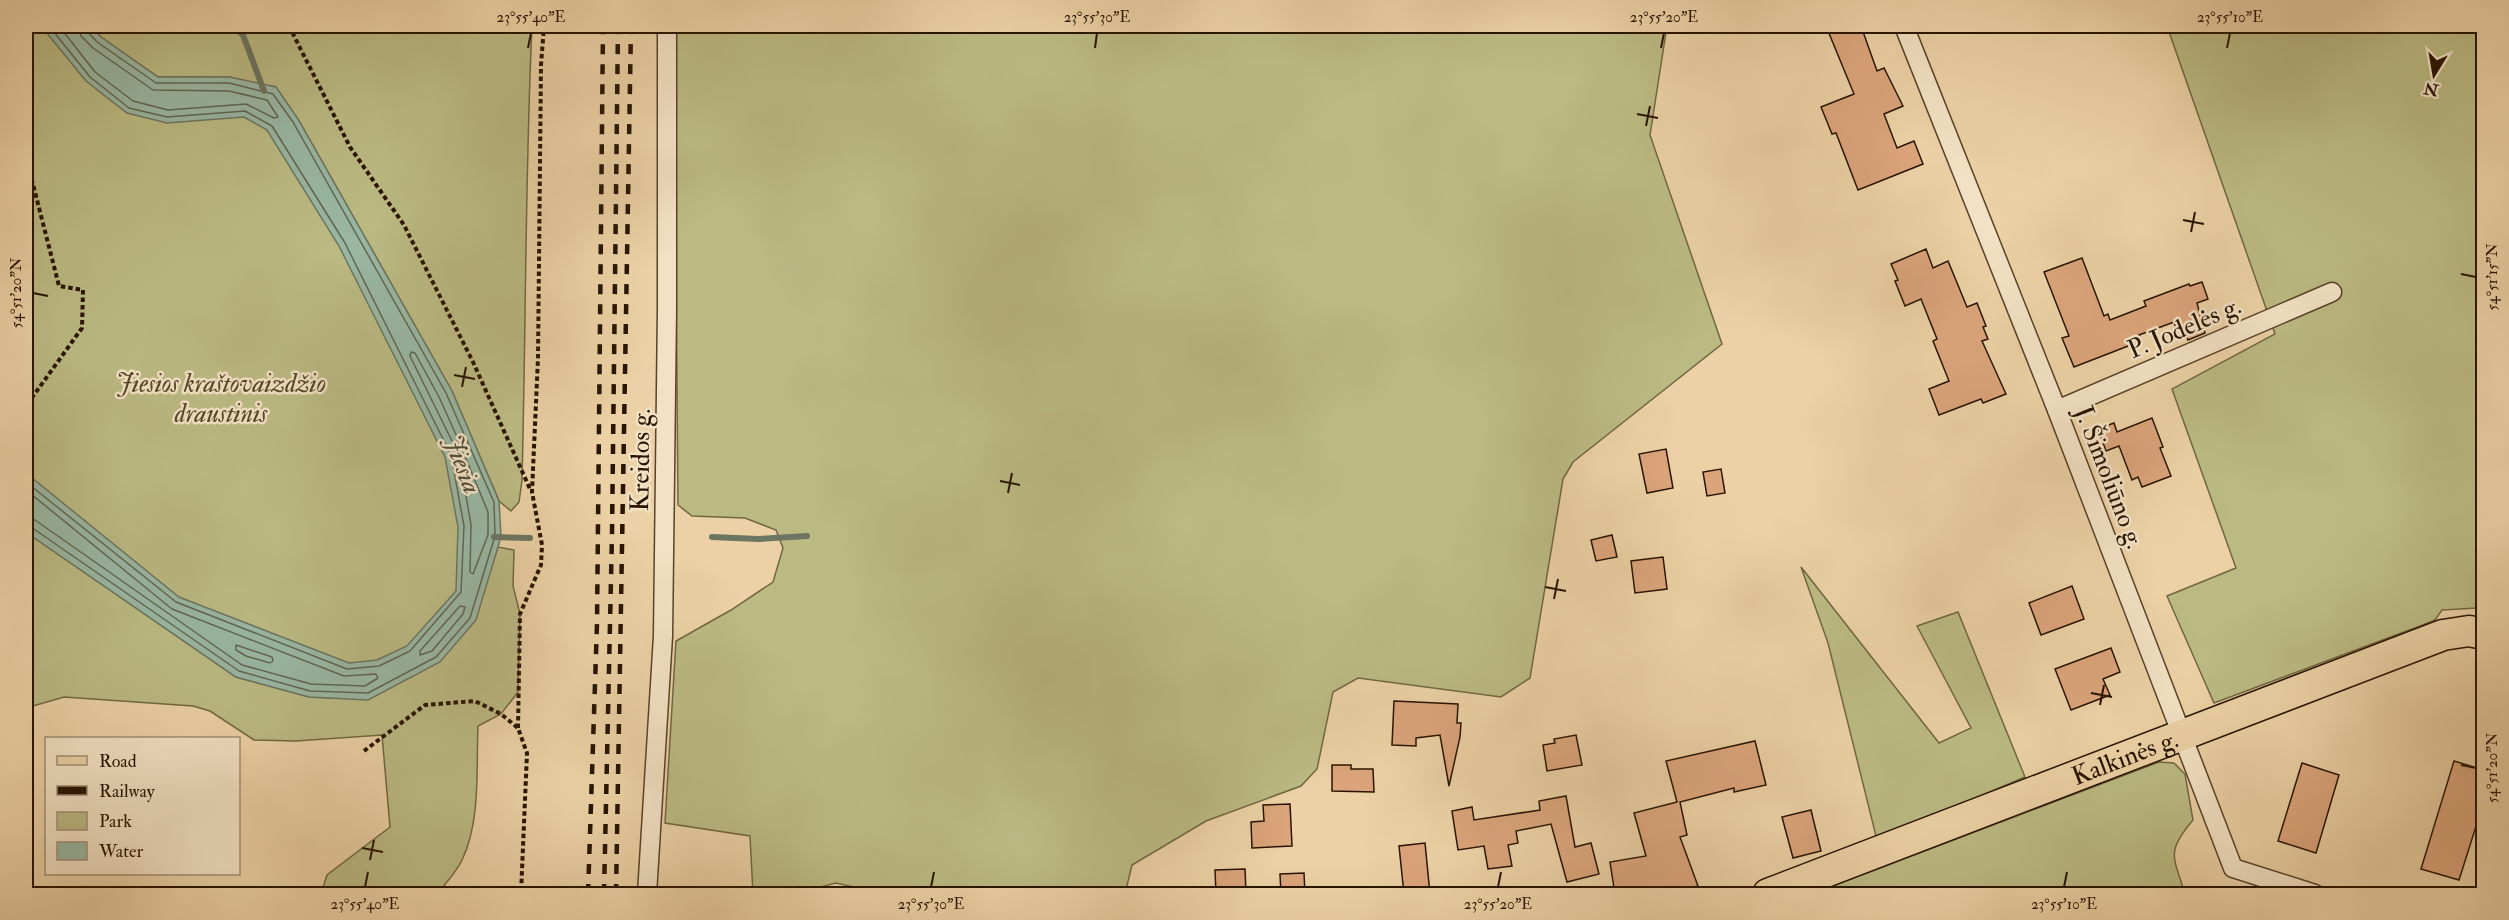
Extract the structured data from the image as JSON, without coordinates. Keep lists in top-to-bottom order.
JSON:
{
  "streets": {
    "main road": ["Kalkinės g."],
    "street": ["P. Jodelės g.", "Kreidos g.", "J. Šimoliūno g."]
  },
  "crossings": [
    ["P. Jodelės g.", "J. Šimoliūno g."],
    ["J. Šimoliūno g.", "Kalkinės g."]
  ],
  "water": ["Jiesia"],
  "parks": ["Jiesios kraštovaizdžio draustinis"],
  "legend": [
    "Road",
    "Railway",
    "Park",
    "Water"
  ],
  "north": "bottom",
  "coordinates": [
    "23°55'40\"E",
    "23°55'30\"E",
    "23°55'20\"E",
    "23°55'10\"E",
    "54°51'15\"N",
    "54°51'20\"N"
  ]
}
